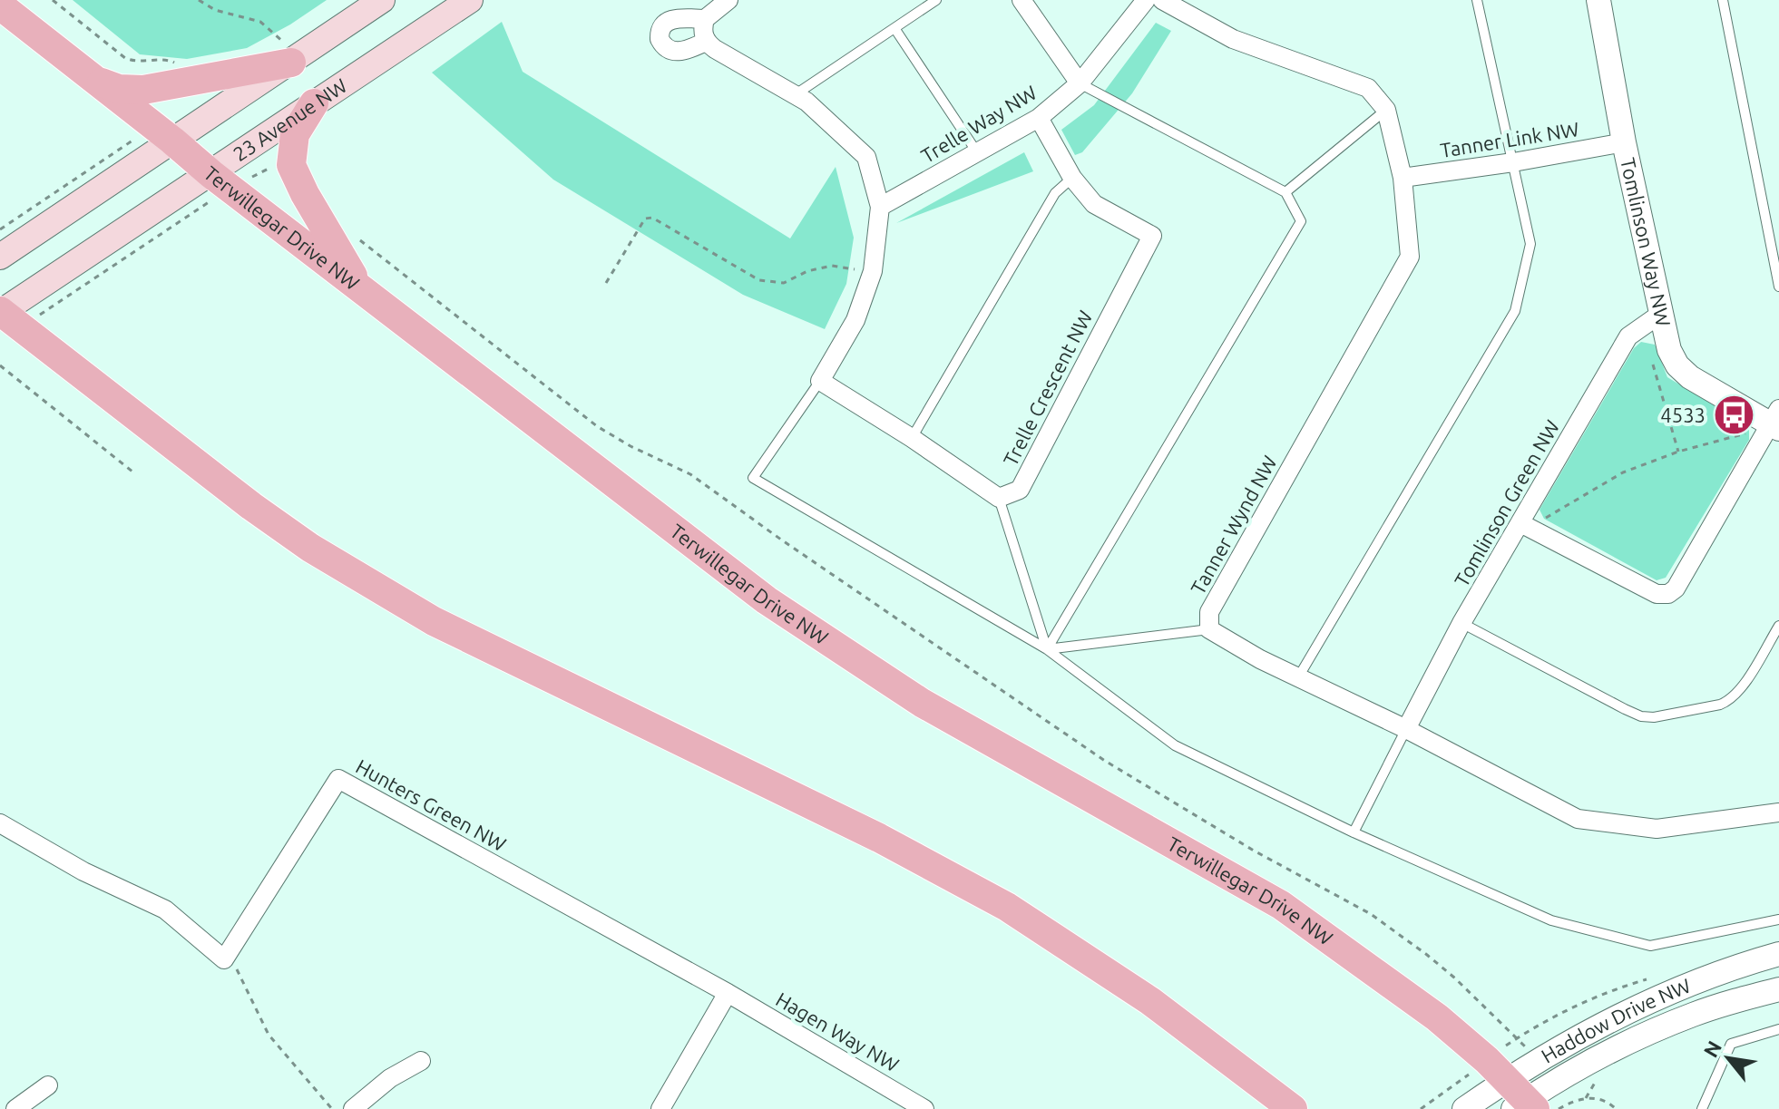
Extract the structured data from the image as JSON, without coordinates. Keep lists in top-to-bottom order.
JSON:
{
  "streets": {
    "main road": ["23 Avenue NW", "Terwillegar Drive NW"],
    "street": [
      "Trelle Way NW",
      "Tanner Link NW",
      "Tomlinson Way NW",
      "Trelle Crescent NW",
      "Tomlinson Green NW",
      "Tanner Wynd NW",
      "Hunters Green NW",
      "Haddow Drive NW",
      "Hagen Way NW"
    ]
  },
  "crossings": [
    ["23 Avenue NW", "Terwillegar Drive NW"],
    ["Trelle Way NW", "Trelle Crescent NW"],
    ["Tanner Link NW", "Tomlinson Way NW"],
    ["Tanner Link NW", "Tanner Wynd NW"],
    ["Terwillegar Drive NW", "Haddow Drive NW"],
    ["Tomlinson Way NW", "Tomlinson Green NW"],
    ["Hunters Green NW", "Hagen Way NW"]
  ],
  "places": {
    "bus stop": ["4533"]
  },
  "north": "top left"
}
